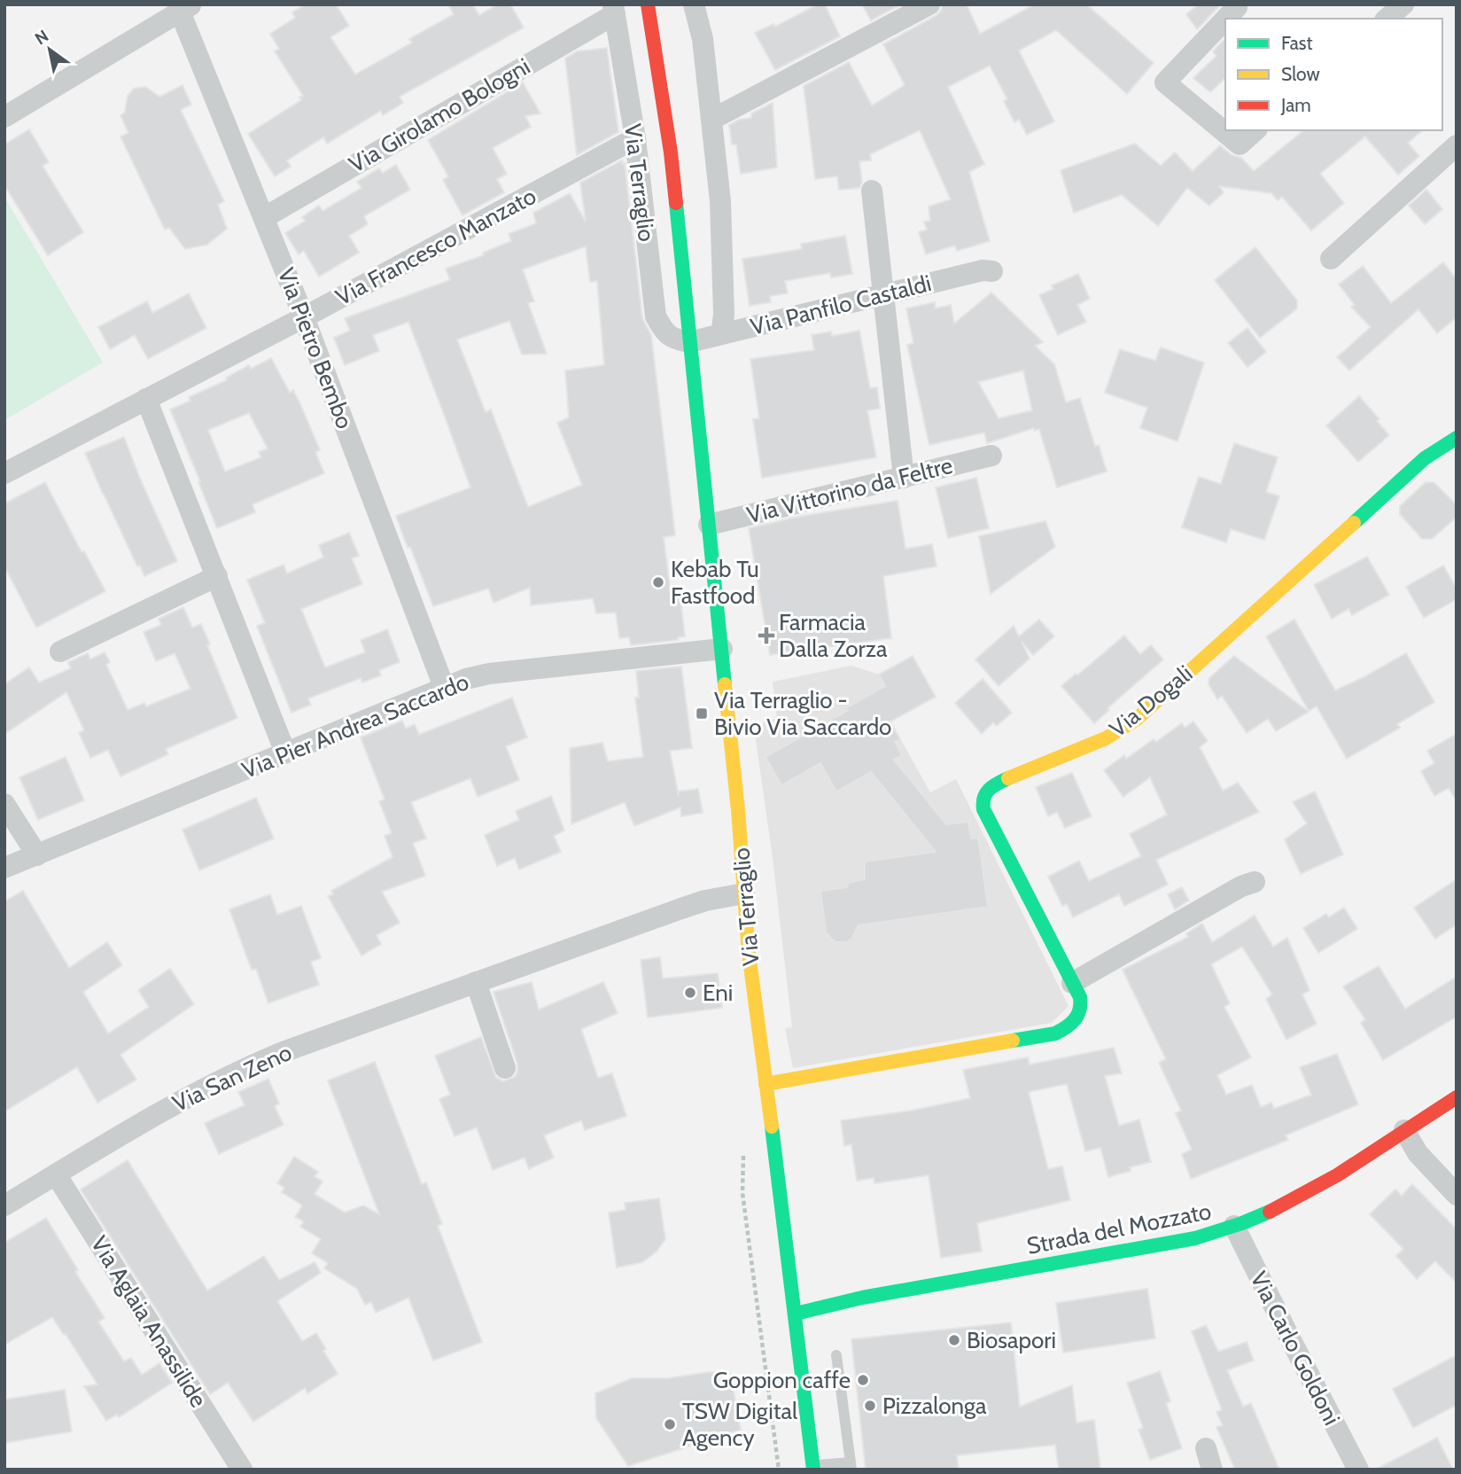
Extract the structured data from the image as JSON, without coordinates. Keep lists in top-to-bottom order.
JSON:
{
  "streets": {
    "street": [
      "Via Girolamo Bologni",
      "Via Terraglio",
      "Via Francesco Manzato",
      "Via Panfilo Castaldi",
      "Via Pietro Bembo",
      "Via Vittorino da Feltre",
      "Via Dogali",
      "Via Pier Andrea Saccardo",
      "Via San Zeno",
      "Strada del Mozzato",
      "Via Aglaia Anassilide",
      "Via Carlo Goldoni"
    ]
  },
  "crossings": [
    ["Via Girolamo Bologni", "Via Terraglio"],
    ["Via Girolamo Bologni", "Via Pietro Bembo"],
    ["Via Terraglio", "Via Francesco Manzato"],
    ["Via Terraglio", "Via Panfilo Castaldi"],
    ["Via Terraglio", "Via Vittorino da Feltre"],
    ["Via Terraglio", "Via Dogali"],
    ["Via Terraglio", "Via Pier Andrea Saccardo"],
    ["Via Terraglio", "Via San Zeno"],
    ["Via Terraglio", "Strada del Mozzato"],
    ["Via Francesco Manzato", "Via Pietro Bembo"],
    ["Via Pietro Bembo", "Via Pier Andrea Saccardo"],
    ["Via San Zeno", "Via Aglaia Anassilide"],
    ["Strada del Mozzato", "Via Carlo Goldoni"]
  ],
  "places": {
    "other": [
      "Kebab Tu Fastfood",
      "Eni",
      "Biosapori",
      "Goppion caffe",
      "Pizzalonga",
      "TSW Digital Agency"
    ],
    "health": ["Farmacia Dalla Zorza"],
    "transit": ["Via Terraglio - Bivio Via Saccardo"]
  },
  "legend": ["Fast", "Slow", "Jam"],
  "north": "top left"
}
